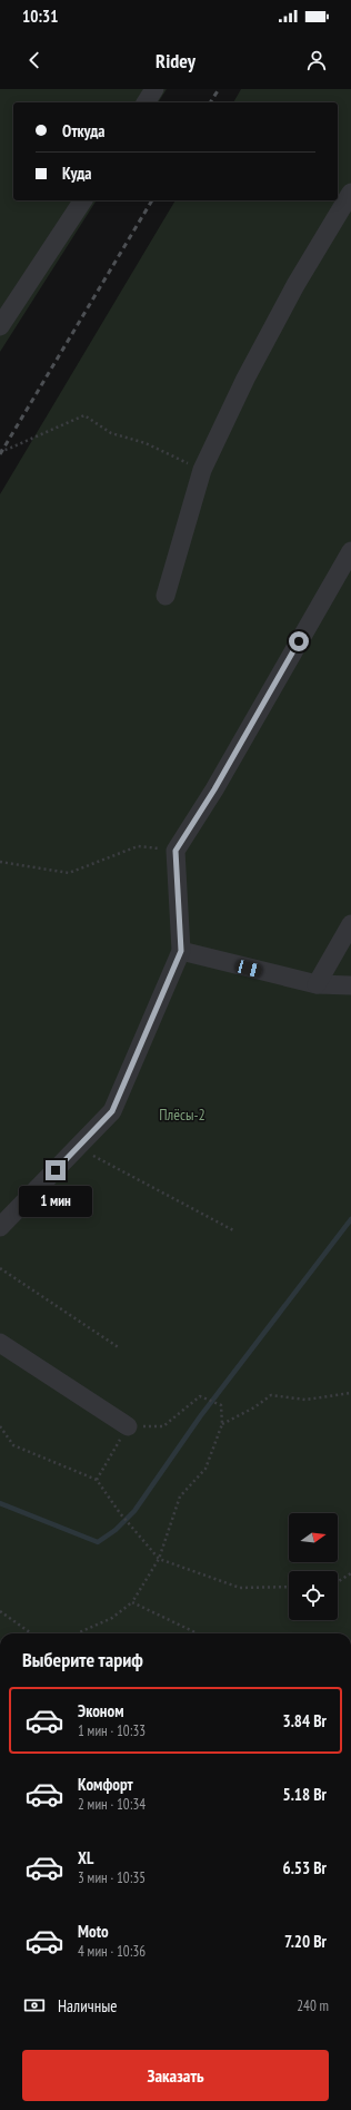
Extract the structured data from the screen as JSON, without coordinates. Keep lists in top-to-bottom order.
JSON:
{
  "parks": ["Плёсы-2"],
  "north": "right",
  "page": {
    "status": "10:31",
    "header": "Ridey",
    "banner": ["Откуда", "Куда"],
    "bubble": "1 мин",
    "heading": "Выберите тариф",
    "list": [
      {
        "name": "Эконом",
        "note": "1 мин · 10:33",
        "value": "3.84 Br"
      },
      {
        "name": "Комфорт",
        "note": "2 мин · 10:34",
        "value": "5.18 Br"
      },
      {
        "name": "XL",
        "note": "3 мин · 10:35",
        "value": "6.53 Br"
      },
      {
        "name": "Moto",
        "note": "4 мин · 10:36",
        "value": "7.20 Br"
      }
    ],
    "pay": ["Наличные", "240 m"],
    "buttons": "Заказать"
  }
}
